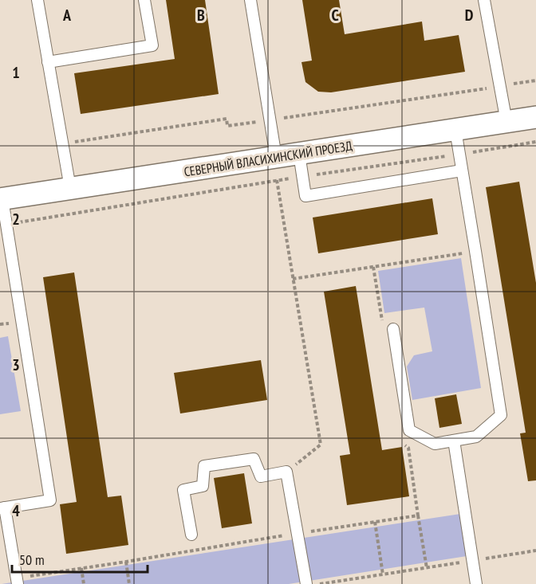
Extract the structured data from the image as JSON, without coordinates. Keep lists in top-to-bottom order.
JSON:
{
  "streets": {
    "street": ["СЕВЕРНЫЙ ВЛАСИХИНСКИЙ ПРОЕЗД"]
  },
  "scale_bar": "50 m",
  "grid": {
    "columns": [
      "A",
      "B",
      "C",
      "D"
    ],
    "rows": [
      "1",
      "2",
      "3",
      "4"
    ]
  }
}
